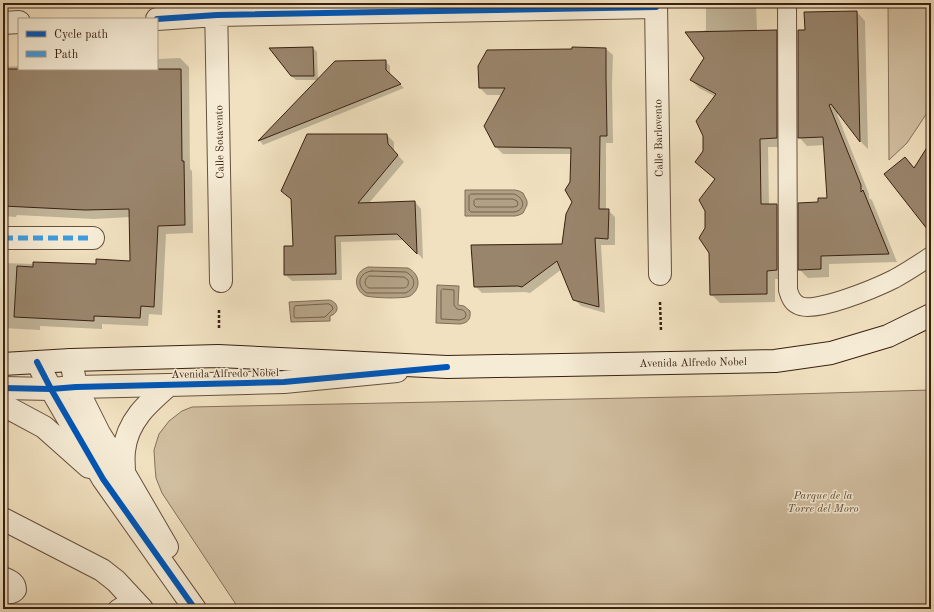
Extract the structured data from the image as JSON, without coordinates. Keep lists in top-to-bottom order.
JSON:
{
  "streets": {
    "street": ["Calle Barlovento", "Calle Sotavento", "Avenida Alfredo Nobel"]
  },
  "parks": ["Parque de la Torre del Moro"],
  "legend": ["Cycle path", "Path"]
}
